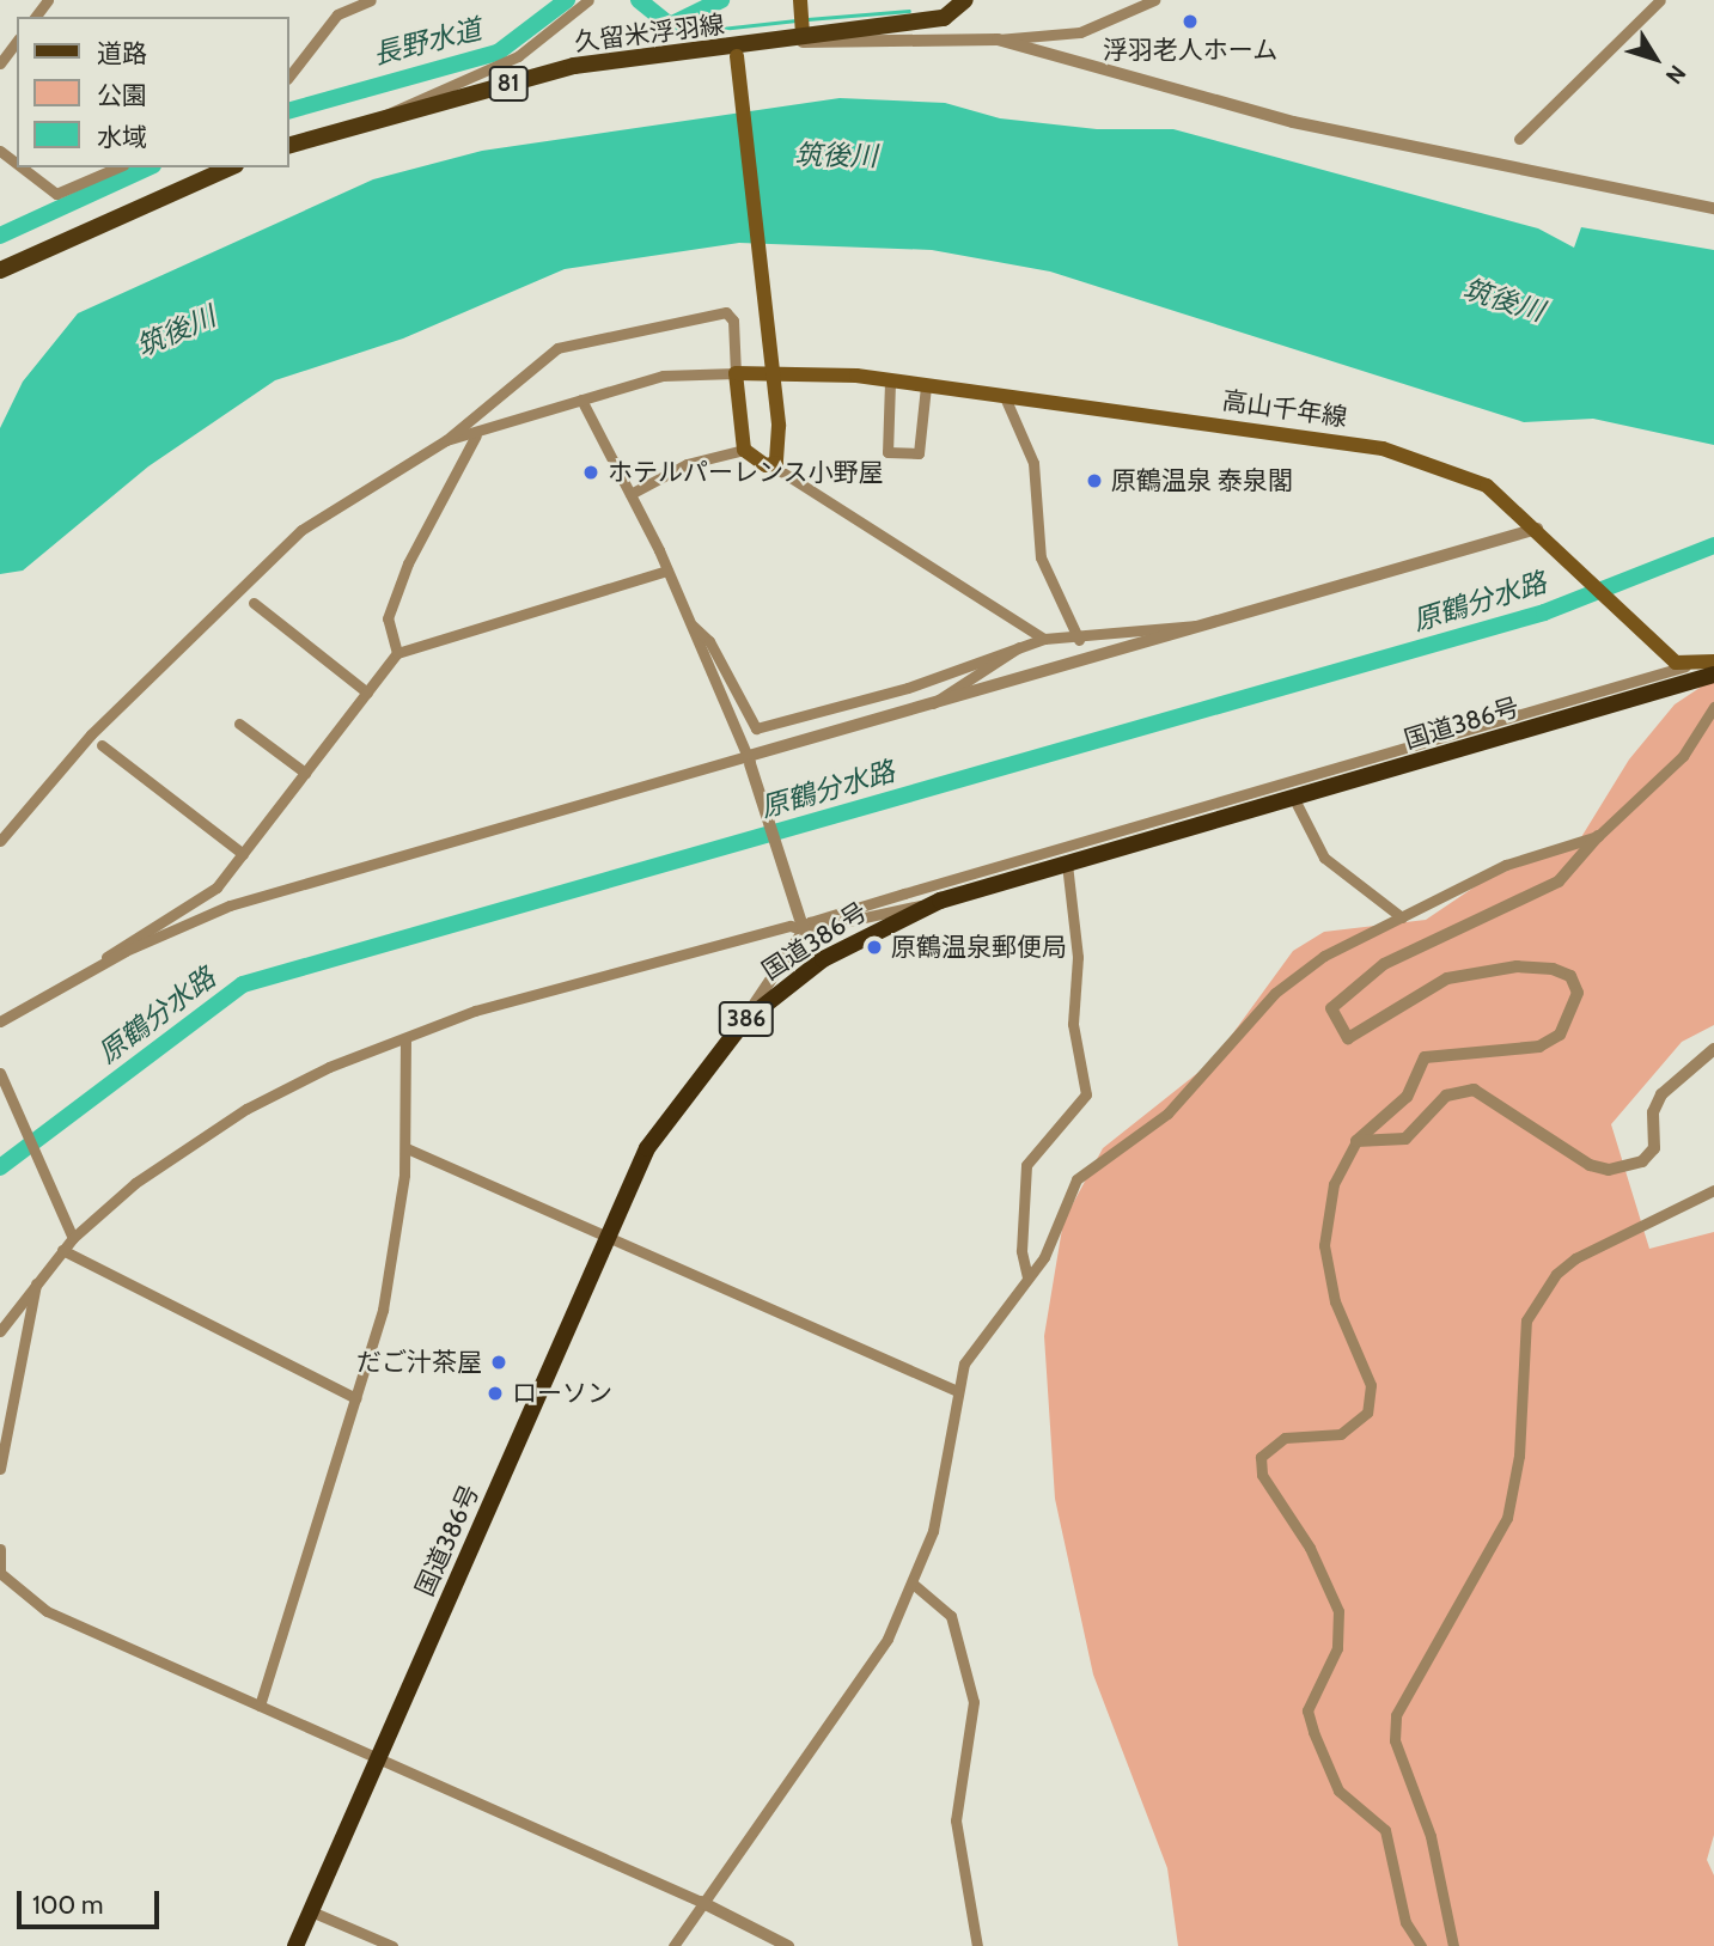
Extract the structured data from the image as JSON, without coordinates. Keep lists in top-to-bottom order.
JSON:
{
  "streets": {
    "highway": ["国道386号", "386"],
    "main road": ["久留米浮羽線", "81", "高山千年線"]
  },
  "water": ["長野水道", "筑後川", "原鶴分水路"],
  "places": [
    "浮羽老人ホーム",
    "ホテルパーレンス小野屋",
    "原鶴温泉 泰泉閣",
    "原鶴温泉郵便局",
    "だご汁茶屋",
    "ローソン"
  ],
  "legend": ["道路", "公園", "水域"],
  "scale_bar": "100 m",
  "north": "bottom right"
}
